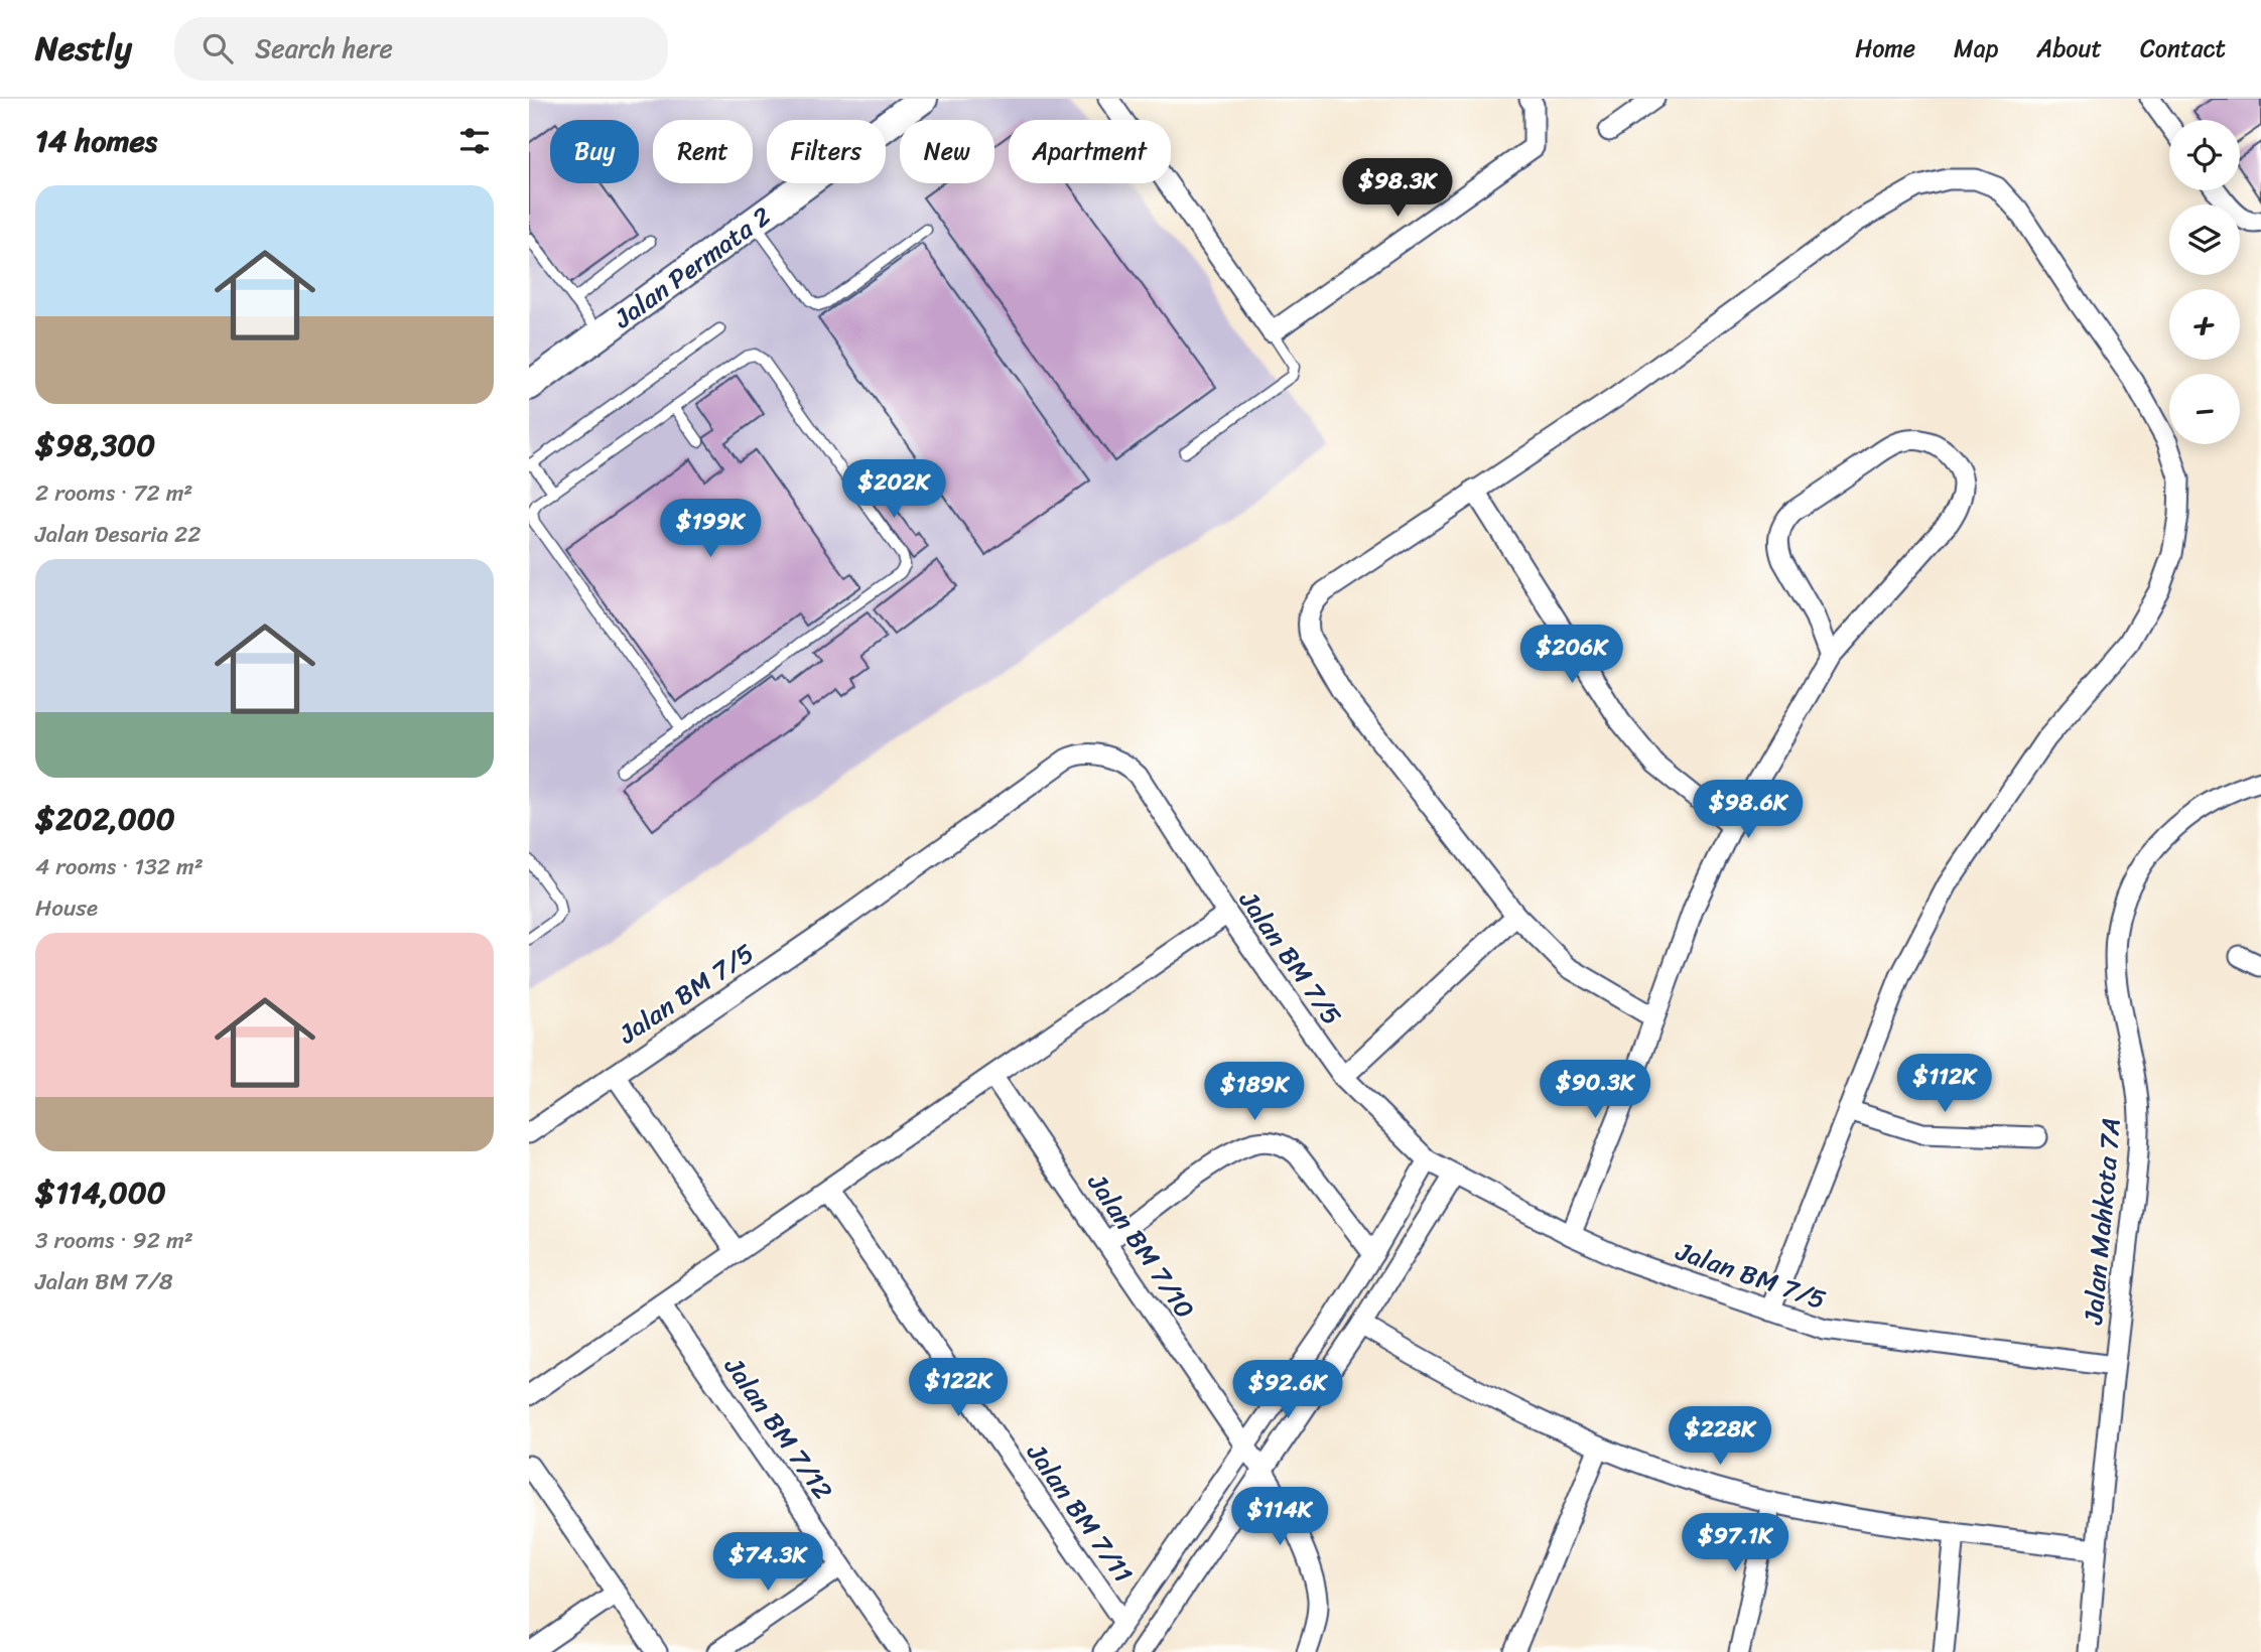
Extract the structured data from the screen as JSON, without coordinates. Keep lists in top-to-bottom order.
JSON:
{
  "streets": {
    "street": [
      "Jalan Permata 2",
      "Jalan BM 7/5",
      "Jalan Mahkota 7A",
      "Jalan BM 7/10",
      "Jalan BM 7/12",
      "Jalan BM 7/11"
    ]
  },
  "crossings": [
    ["Jalan BM 7/5", "Jalan Mahkota 7A"]
  ],
  "page": {
    "header": "Nestly",
    "search": "Search here",
    "nav": [
      "Home",
      "Map",
      "About",
      "Contact"
    ],
    "heading": "14 homes",
    "map_buttons": ["+", "−"],
    "chip": [
      "Buy",
      "Rent",
      "Filters",
      "New",
      "Apartment"
    ],
    "price": [
      "$98.3K",
      "$202K",
      "$199K",
      "$206K",
      "$98.6K",
      "$112K",
      "$90.3K",
      "$189K",
      "$122K",
      "$92.6K",
      "$228K",
      "$114K",
      "$97.1K",
      "$74.3K"
    ],
    "list": [
      {
        "name": "$98,300",
        "note": "2 rooms · 72 m² · Jalan Desaria 22"
      },
      {
        "name": "$202,000",
        "note": "4 rooms · 132 m² · House"
      },
      {
        "name": "$114,000",
        "note": "3 rooms · 92 m² · Jalan BM 7/8"
      }
    ]
  }
}
